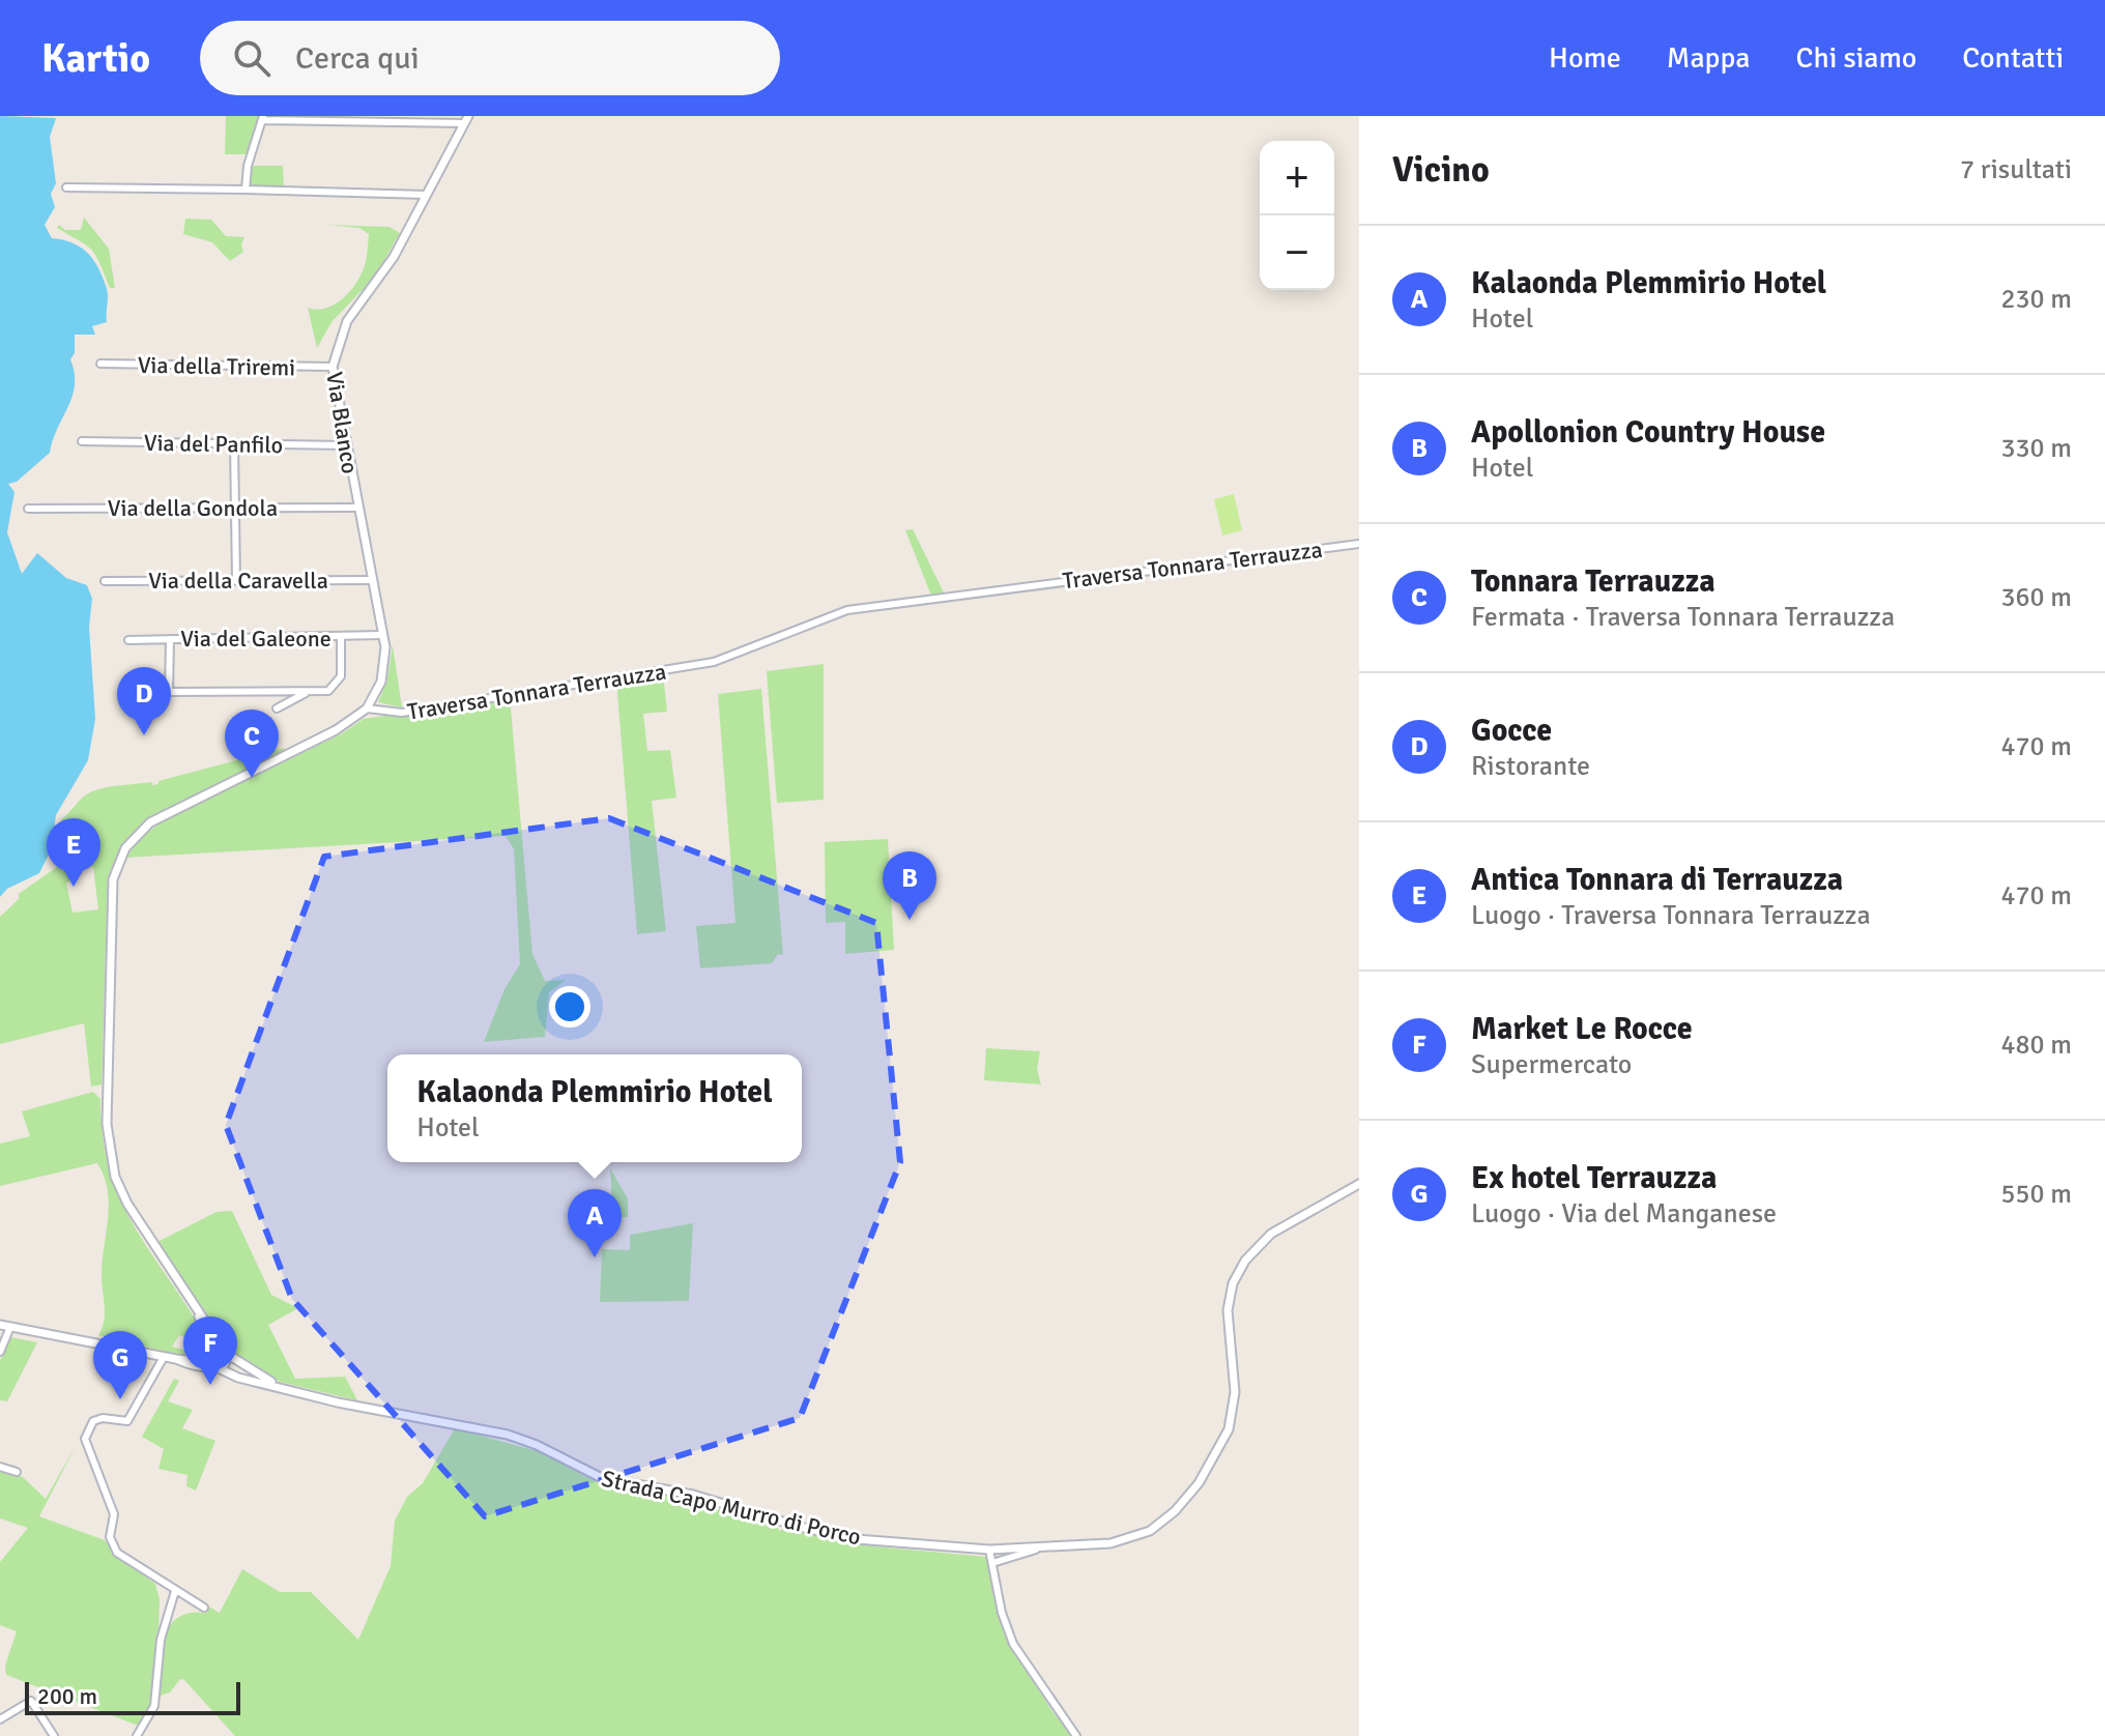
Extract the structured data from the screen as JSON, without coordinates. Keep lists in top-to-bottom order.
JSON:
{
  "streets": {
    "street": [
      "Via della Triremi",
      "Via Blanco",
      "Via del Panfilo",
      "Via della Gondola",
      "Traversa Tonnara Terrauzza",
      "Via della Caravella",
      "Via del Galeone",
      "Strada Capo Murro di Porco"
    ]
  },
  "crossings": [
    ["Via della Triremi", "Via Blanco"],
    ["Via Blanco", "Via del Panfilo"],
    ["Via Blanco", "Via della Gondola"],
    ["Via Blanco", "Traversa Tonnara Terrauzza"],
    ["Via Blanco", "Via della Caravella"],
    ["Via Blanco", "Via del Galeone"]
  ],
  "scale_bar": "200 m",
  "page": {
    "header": "Kartio",
    "search": "Cerca qui",
    "nav": [
      "Home",
      "Mappa",
      "Chi siamo",
      "Contatti"
    ],
    "heading": ["Vicino", "7 risultati"],
    "map_buttons": ["+", "−"],
    "list": [
      {
        "mark": "A",
        "name": "Kalaonda Plemmirio Hotel",
        "note": "Hotel",
        "value": "230 m"
      },
      {
        "mark": "B",
        "name": "Apollonion Country House",
        "note": "Hotel",
        "value": "330 m"
      },
      {
        "mark": "C",
        "name": "Tonnara Terrauzza",
        "note": "Fermata · Traversa Tonnara Terrauzza",
        "value": "360 m"
      },
      {
        "mark": "D",
        "name": "Gocce",
        "note": "Ristorante",
        "value": "470 m"
      },
      {
        "mark": "E",
        "name": "Antica Tonnara di Terrauzza",
        "note": "Luogo · Traversa Tonnara Terrauzza",
        "value": "470 m"
      },
      {
        "mark": "F",
        "name": "Market Le Rocce",
        "note": "Supermercato",
        "value": "480 m"
      },
      {
        "mark": "G",
        "name": "Ex hotel Terrauzza",
        "note": "Luogo · Via del Manganese",
        "value": "550 m"
      }
    ],
    "pins": [
      "D",
      "C",
      "E",
      "B",
      "A",
      "F",
      "G"
    ],
    "popup": ["Kalaonda Plemmirio Hotel", "Hotel"],
    "scale": "200 m"
  }
}
